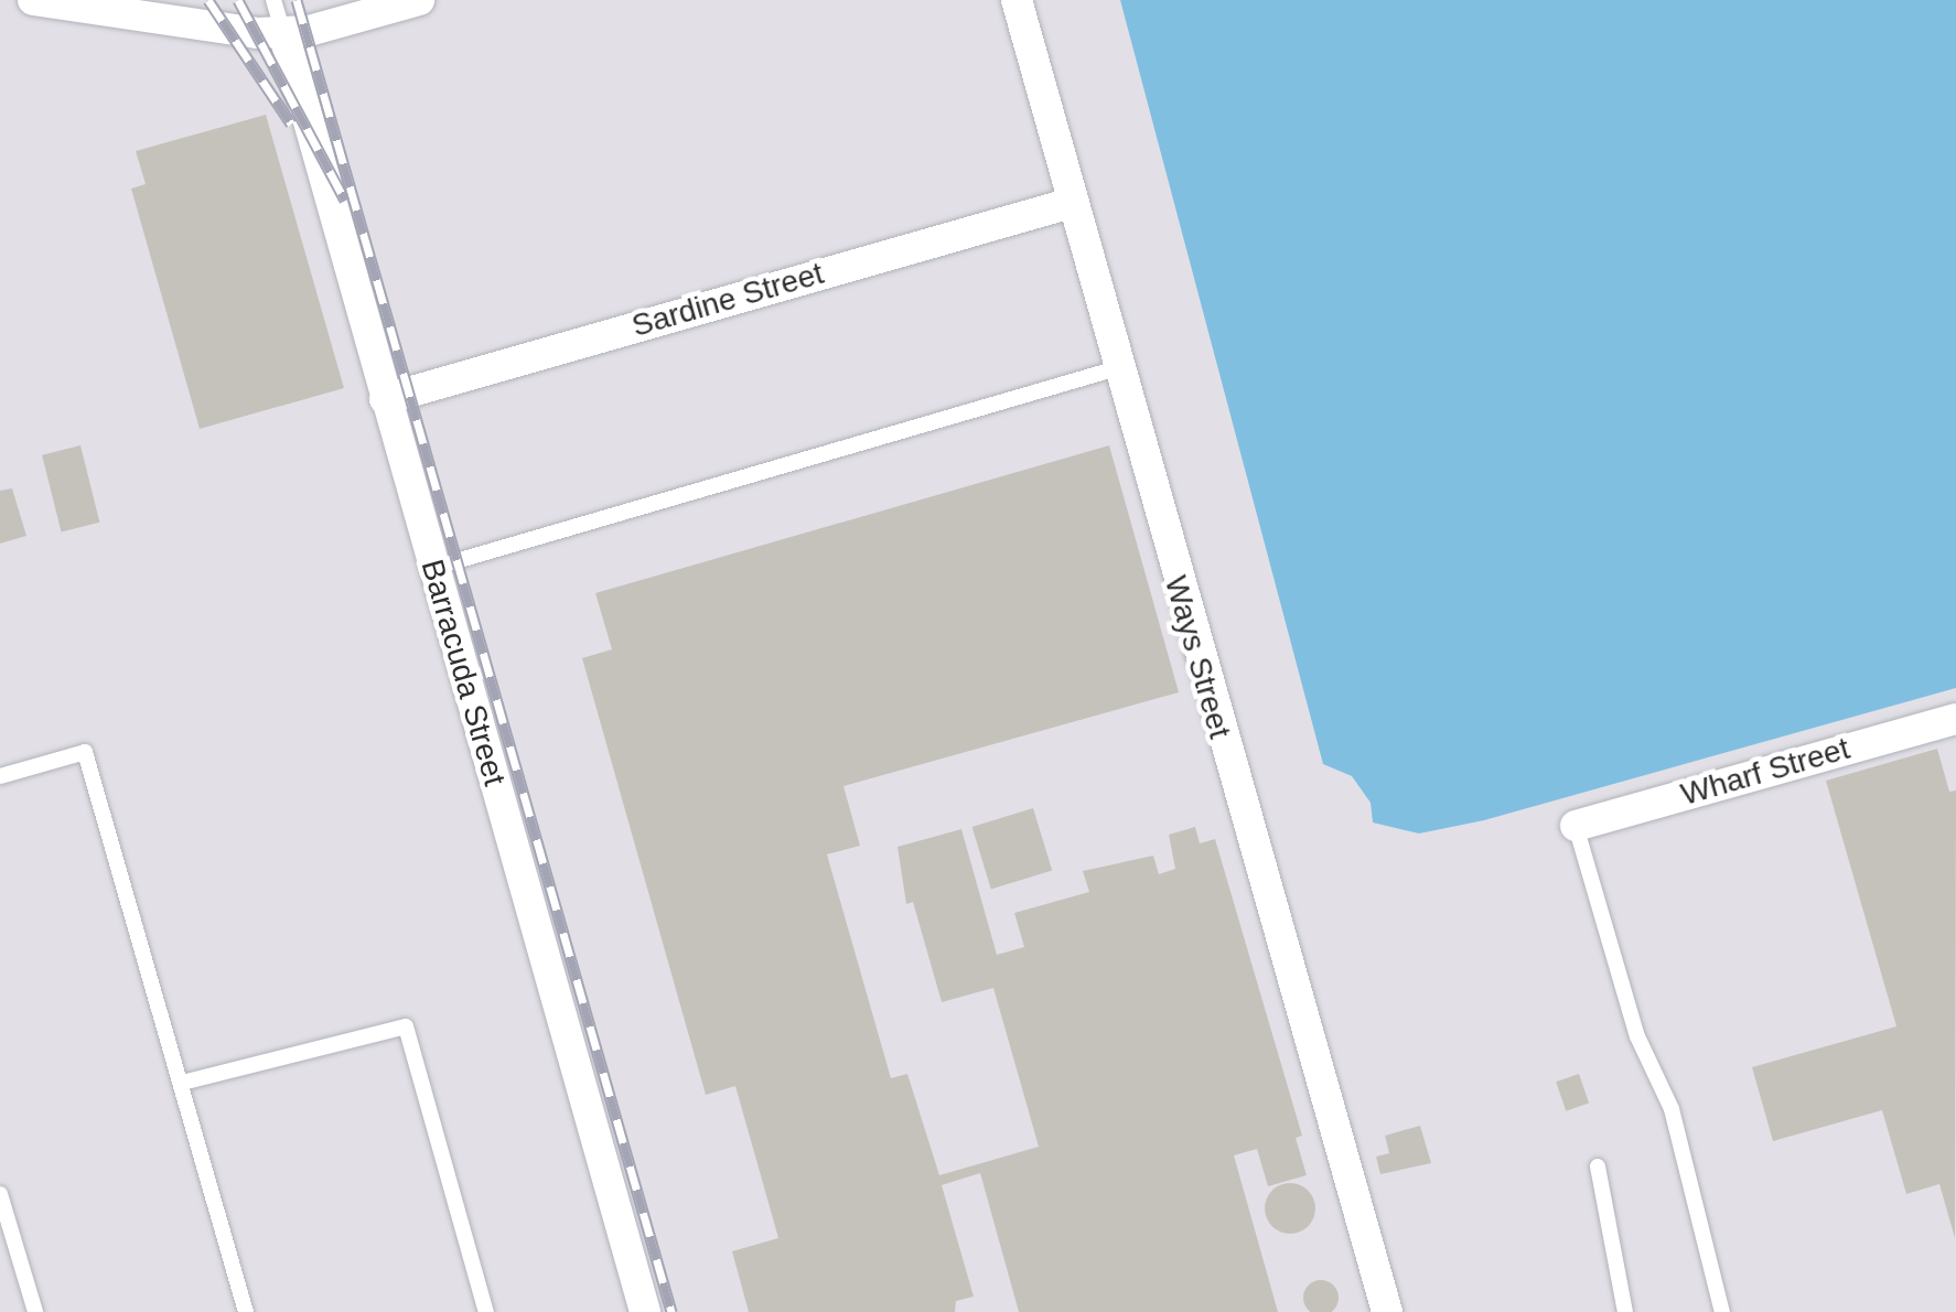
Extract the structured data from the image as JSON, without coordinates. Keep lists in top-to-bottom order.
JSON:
{
  "streets": {
    "street": [
      "Sardine Street",
      "Ways Street",
      "Barracuda Street",
      "Wharf Street"
    ]
  },
  "crossings": [
    ["Sardine Street", "Ways Street"],
    ["Sardine Street", "Barracuda Street"]
  ]
}
